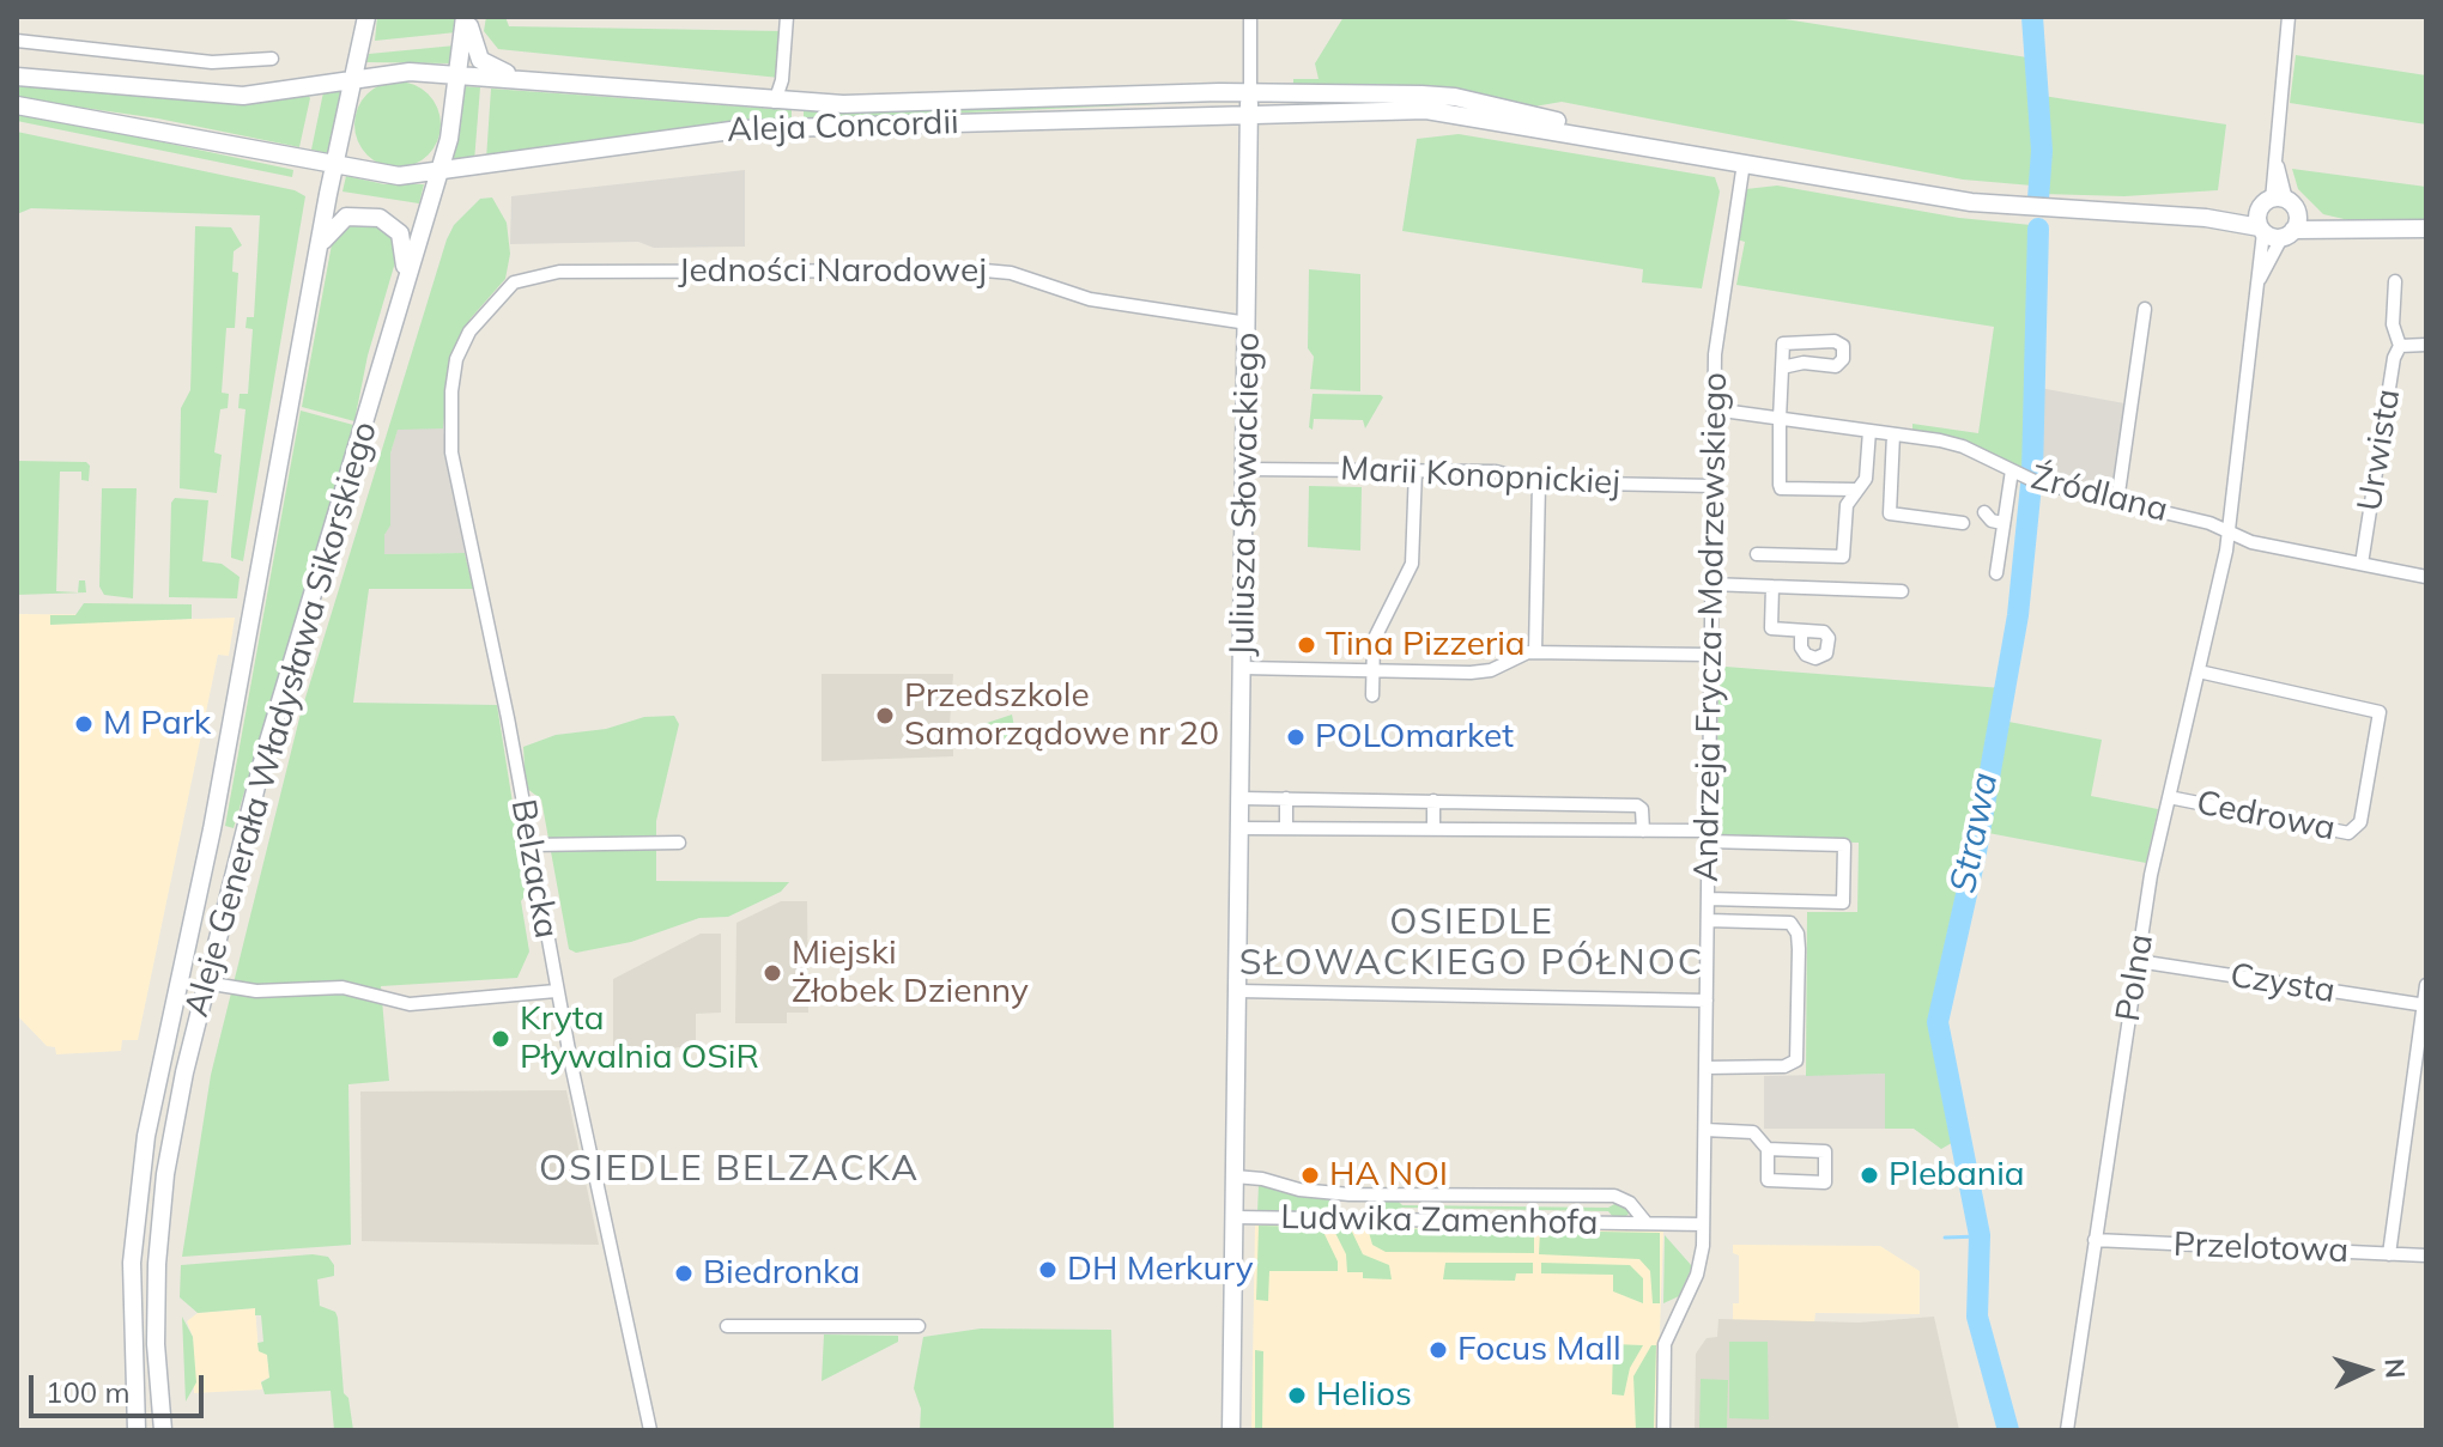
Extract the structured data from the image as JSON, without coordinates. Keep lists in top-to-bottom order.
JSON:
{
  "streets": {
    "street": [
      "Aleja Concordii",
      "Jedności Narodowej",
      "Urwista",
      "Marii Konopnickiej",
      "Juliusza Słowackiego",
      "Źródlana",
      "Andrzeja Frycza-Modrzewskiego",
      "Aleje Generała Władysława Sikorskiego",
      "Cedrowa",
      "Belzacka",
      "Polna",
      "Czysta",
      "Ludwika Zamenhofa",
      "Przelotowa"
    ]
  },
  "crossings": [
    ["Aleja Concordii", "Juliusza Słowackiego"],
    ["Aleja Concordii", "Aleje Generała Władysława Sikorskiego"],
    ["Jedności Narodowej", "Juliusza Słowackiego"],
    ["Jedności Narodowej", "Belzacka"],
    ["Urwista", "Źródlana"],
    ["Marii Konopnickiej", "Juliusza Słowackiego"],
    ["Marii Konopnickiej", "Andrzeja Frycza-Modrzewskiego"],
    ["Juliusza Słowackiego", "Ludwika Zamenhofa"],
    ["Źródlana", "Andrzeja Frycza-Modrzewskiego"],
    ["Źródlana", "Polna"],
    ["Andrzeja Frycza-Modrzewskiego", "Ludwika Zamenhofa"],
    ["Cedrowa", "Polna"],
    ["Polna", "Czysta"],
    ["Polna", "Przelotowa"]
  ],
  "districts": ["OSIEDLE SŁOWACKIEGO PÓŁNOC", "OSIEDLE BELZACKA"],
  "water": ["Strawa"],
  "places": [
    "Tina Pizzeria",
    "Przedszkole Samorządowe nr 20",
    "M Park",
    "POLOmarket",
    "Miejski Żłobek Dzienny",
    "Kryta Pływalnia OSiR",
    "HA NOI",
    "Plebania",
    "DH Merkury",
    "Biedronka",
    "Focus Mall",
    "Helios"
  ],
  "scale_bar": "100 m",
  "north": "right"
}
